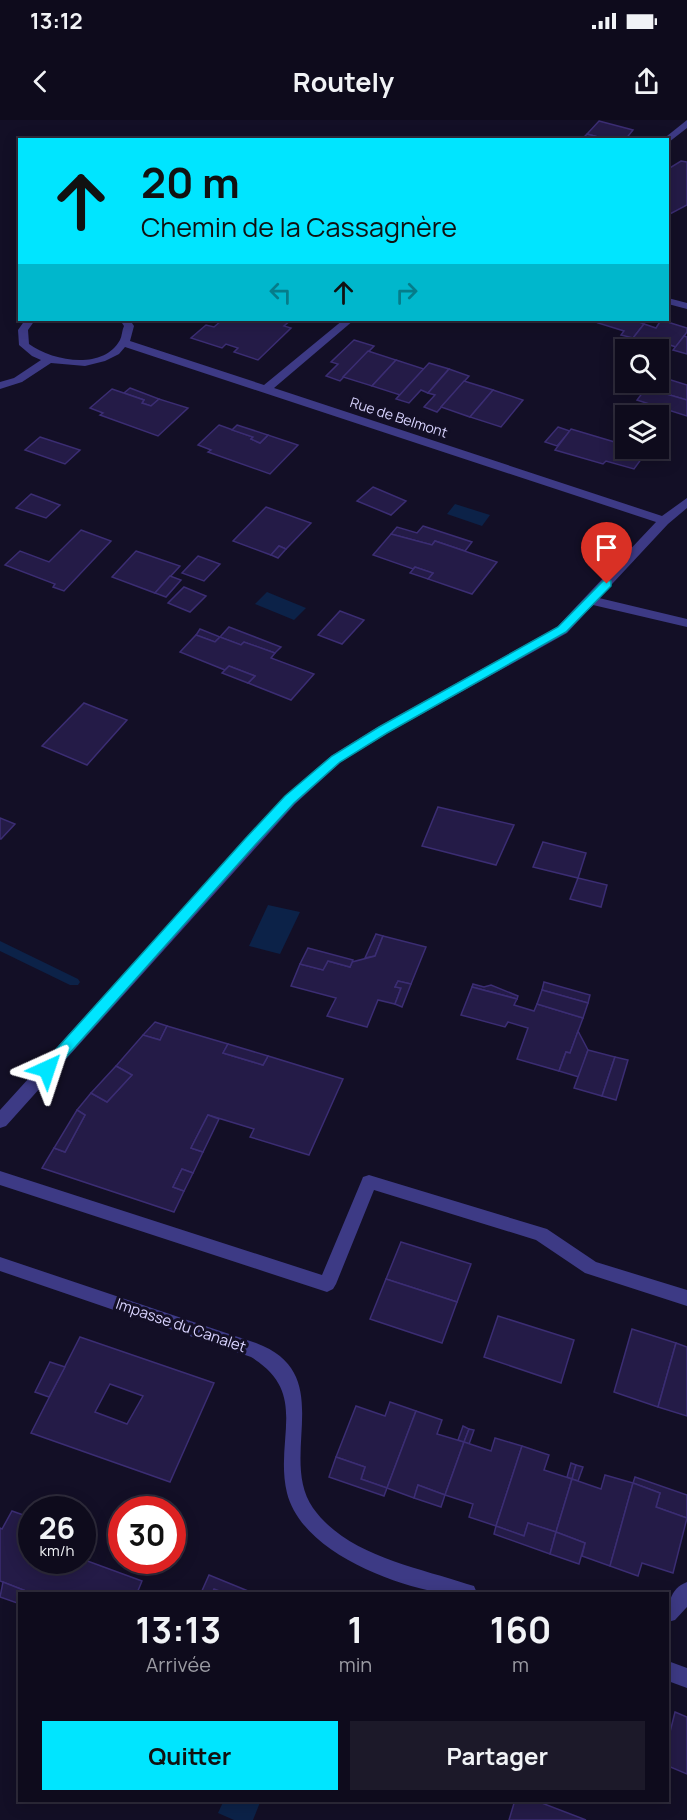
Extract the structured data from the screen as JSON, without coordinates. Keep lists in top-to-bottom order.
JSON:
{
  "streets": {
    "street": ["Rue de Belmont", "Impasse du Canalet"]
  },
  "page": {
    "status": "13:12",
    "header": "Routely",
    "turn": ["20 m", "Chemin de la Cassagnère"],
    "speed": "26 km/h",
    "limit": "30",
    "eta": [
      "13:13",
      "Arrivée",
      "1",
      "min",
      "160",
      "m"
    ],
    "buttons": ["Quitter", "Partager"]
  }
}
